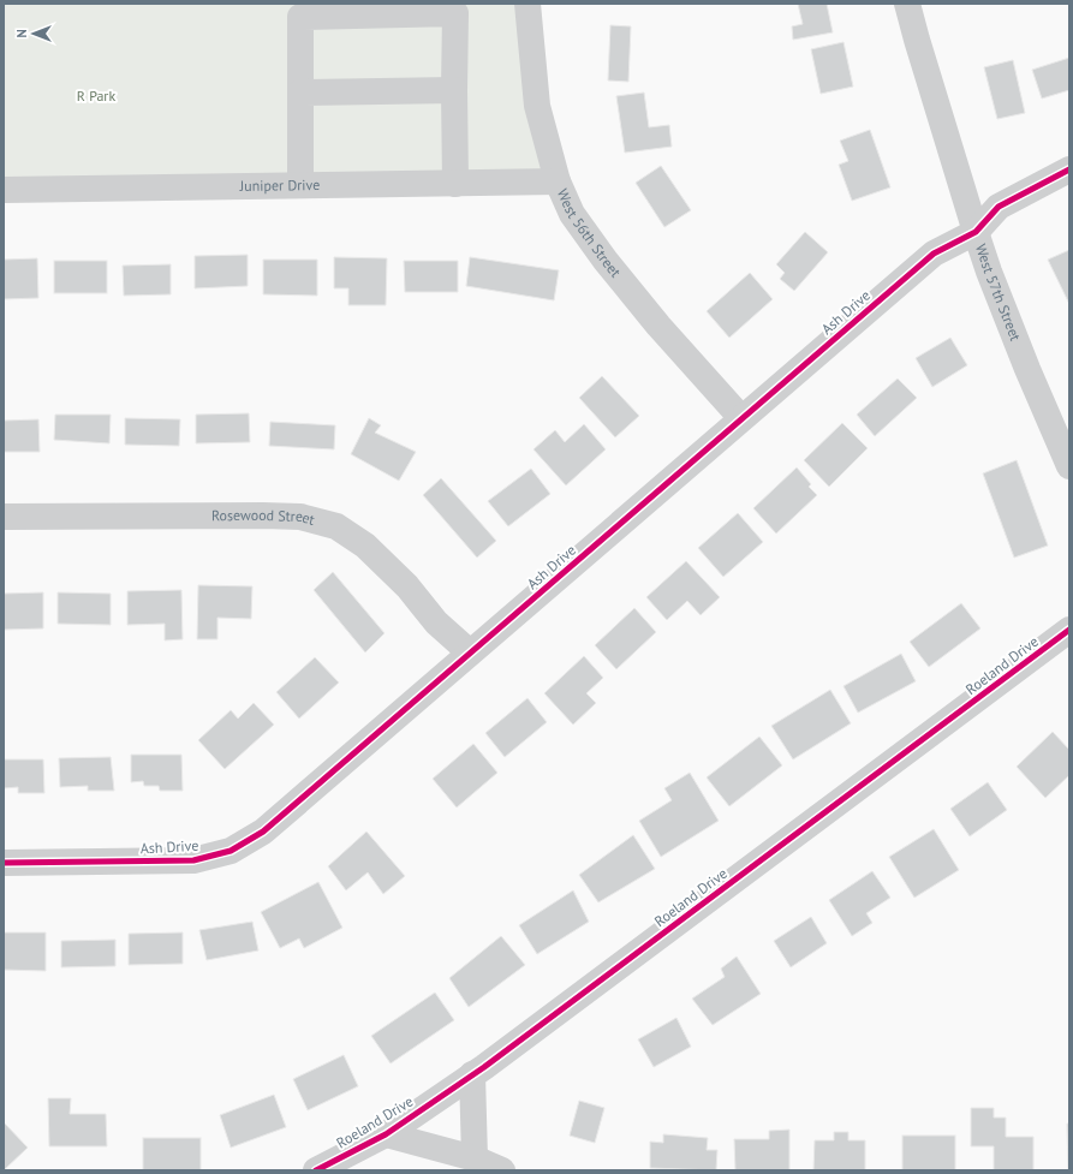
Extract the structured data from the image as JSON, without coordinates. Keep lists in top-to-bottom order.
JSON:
{
  "streets": {
    "street": [
      "Juniper Drive",
      "West 56th Street",
      "West 57th Street",
      "Ash Drive",
      "Rosewood Street",
      "Roeland Drive"
    ]
  },
  "crossings": [
    ["Juniper Drive", "West 56th Street"],
    ["West 56th Street", "Ash Drive"],
    ["West 57th Street", "Ash Drive"],
    ["Ash Drive", "Rosewood Street"]
  ],
  "parks": ["R Park"],
  "north": "left"
}
